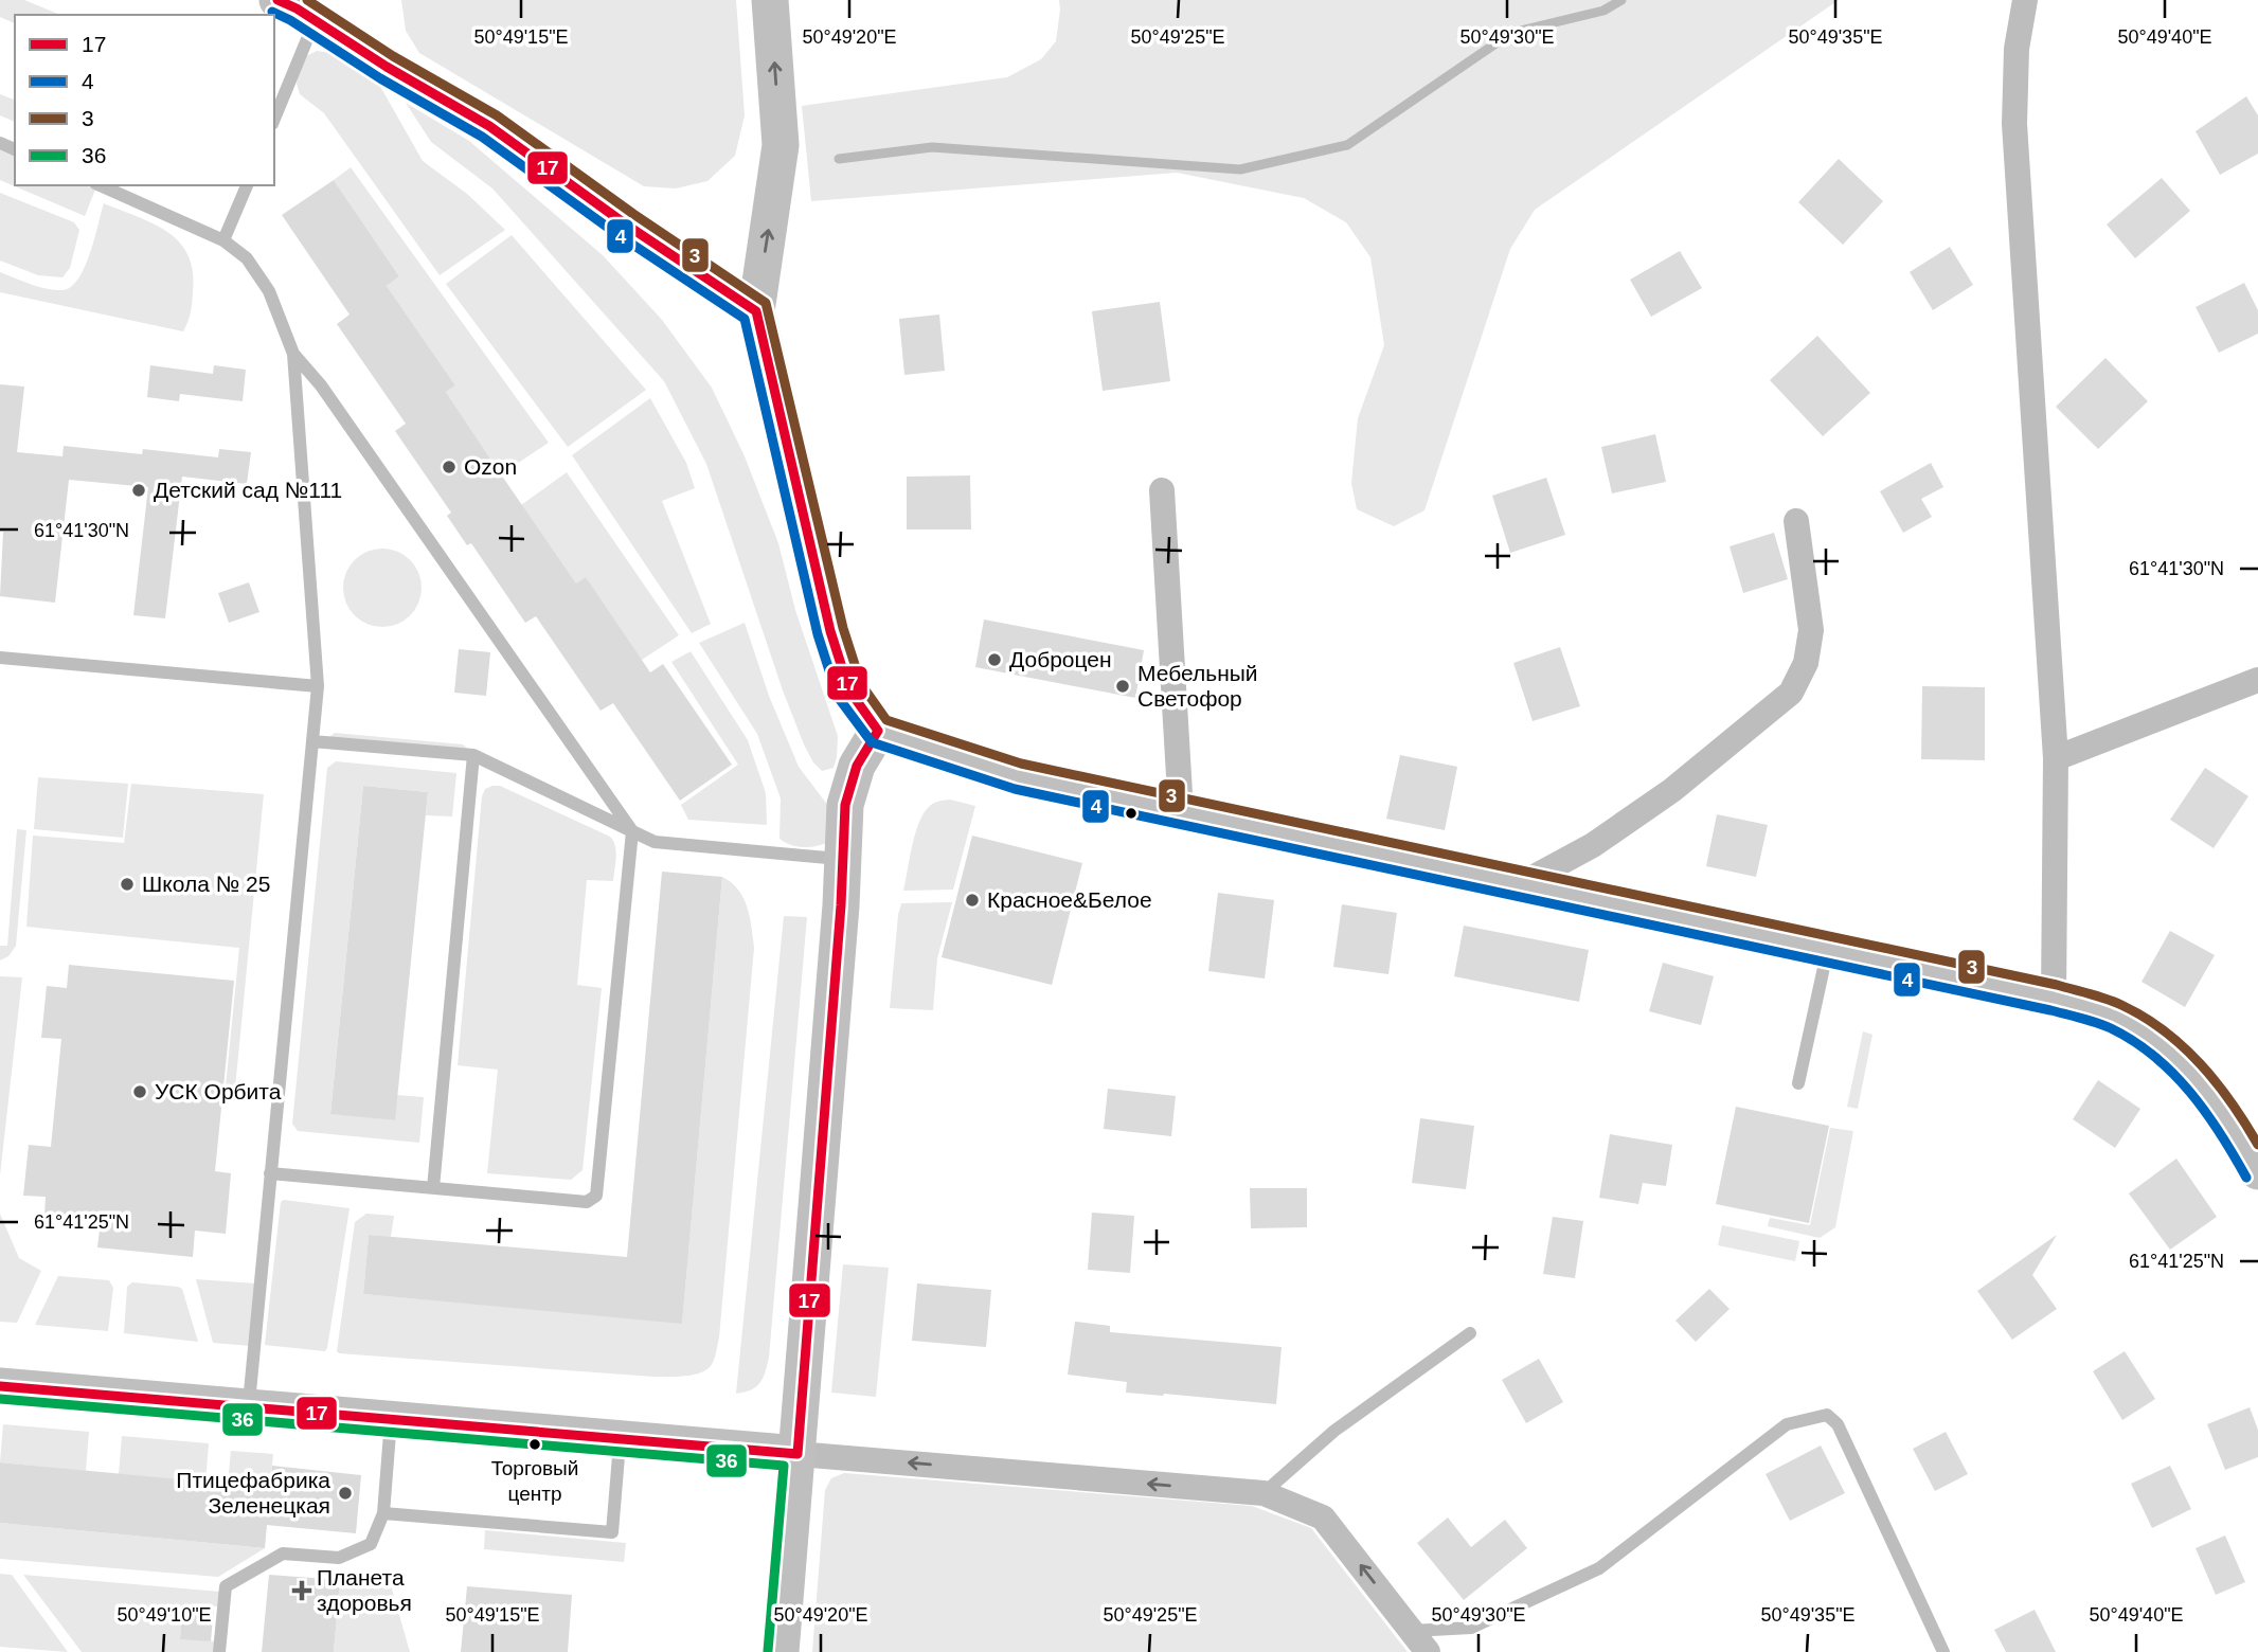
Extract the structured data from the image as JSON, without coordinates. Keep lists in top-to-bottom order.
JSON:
{
  "places": {
    "other": [
      "Ozon",
      "Детский сад №111",
      "Доброцен",
      "Мебельный Светофор",
      "Школа № 25",
      "Красное&Белое",
      "УСК Орбита",
      "Торговый центр",
      "Птицефабрика Зеленецкая"
    ],
    "health": ["Планета здоровья"]
  },
  "lines": [
    "transit line 17",
    "transit line 3",
    "transit line 4",
    "transit line 36"
  ],
  "legend": [
    "17",
    "4",
    "3",
    "36"
  ],
  "coordinates": [
    "50°49'15\"E",
    "50°49'20\"E",
    "50°49'25\"E",
    "50°49'30\"E",
    "50°49'35\"E",
    "50°49'40\"E",
    "61°41'30\"N",
    "61°41'25\"N",
    "50°49'10\"E"
  ]
}
